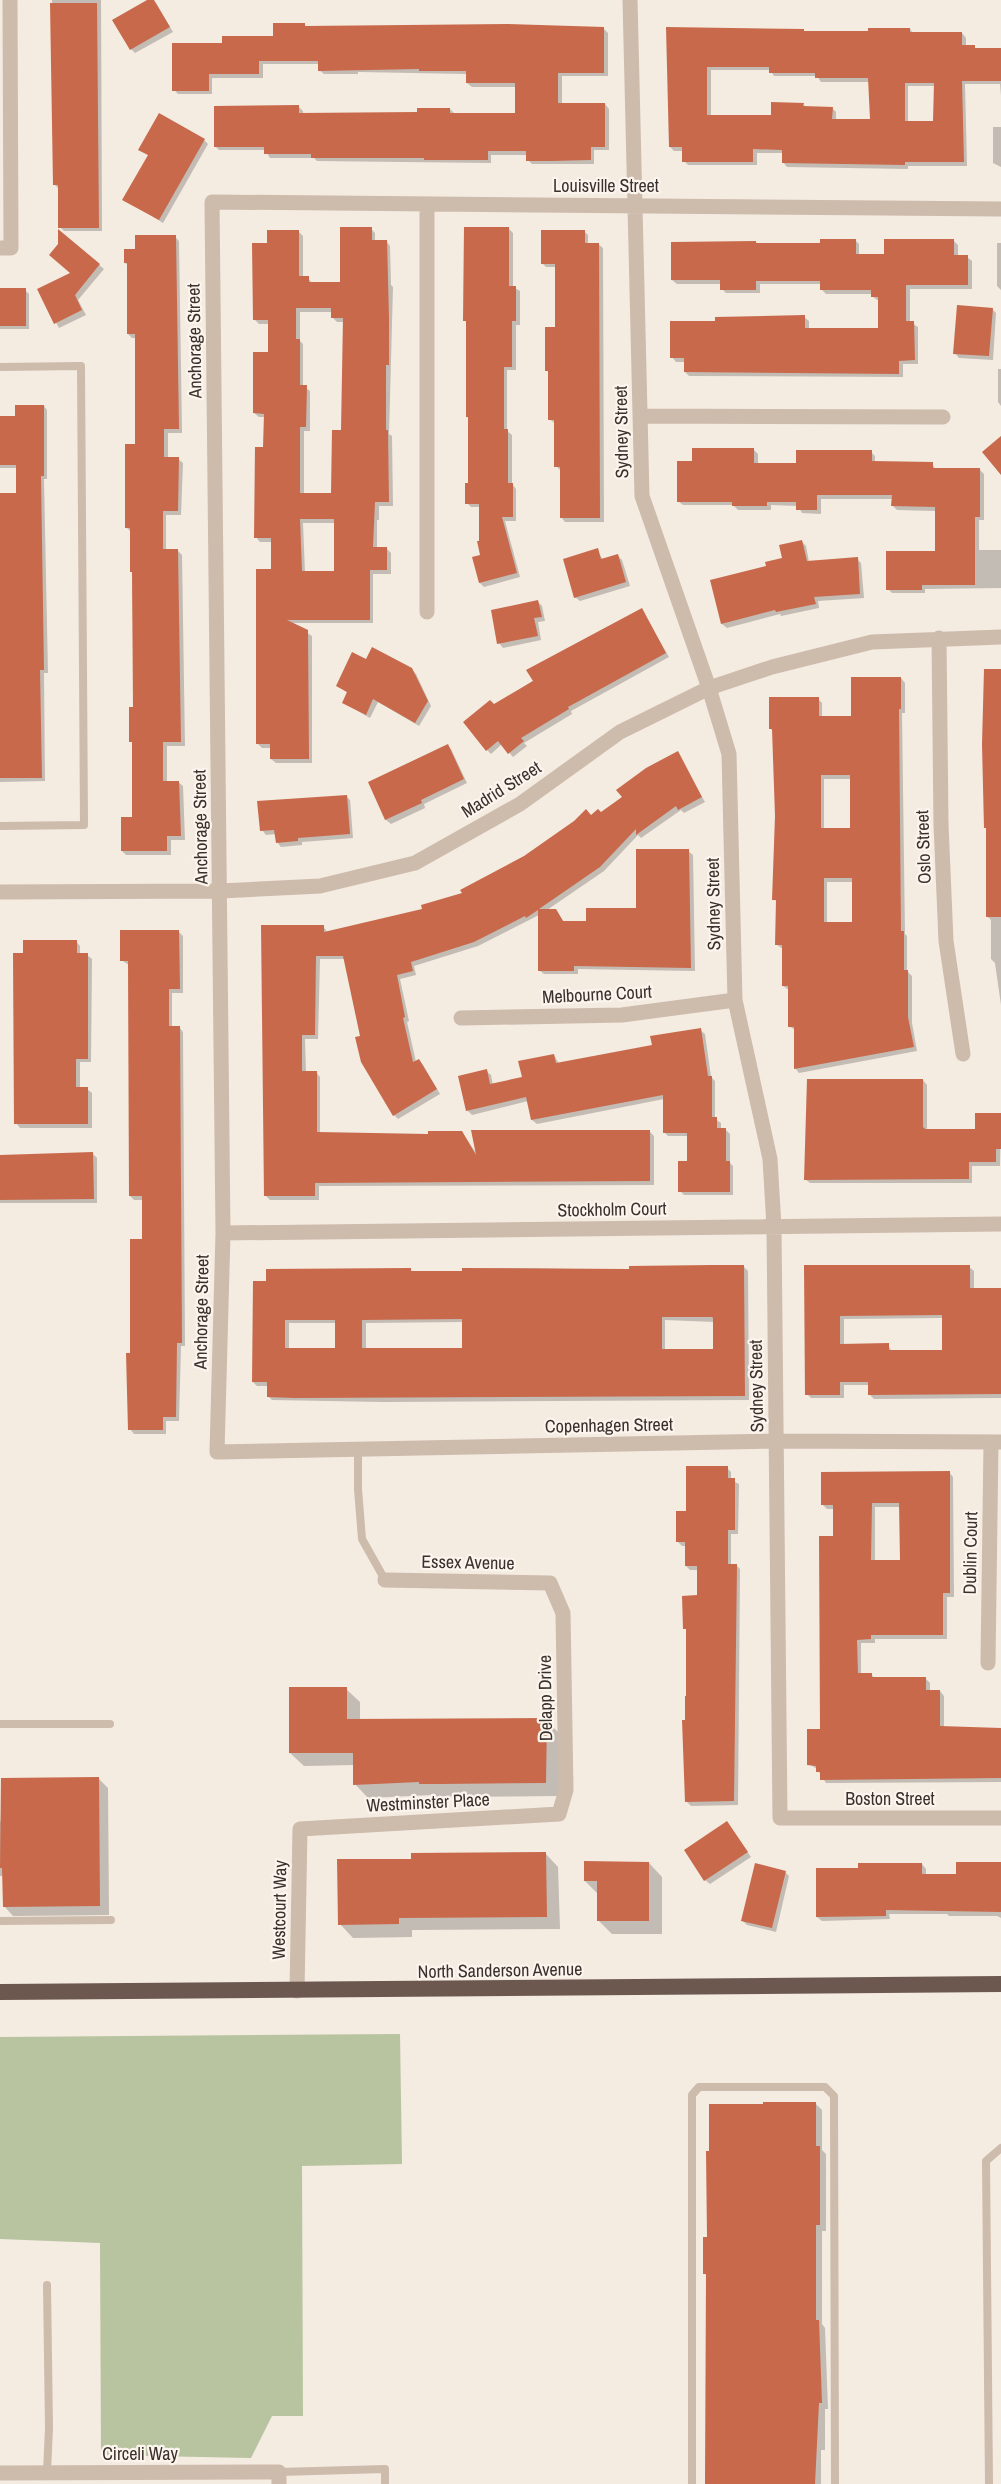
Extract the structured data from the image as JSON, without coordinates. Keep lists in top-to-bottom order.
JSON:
{
  "streets": {
    "highway": ["North Sanderson Avenue"],
    "street": [
      "Louisville Street",
      "Anchorage Street",
      "Sydney Street",
      "Madrid Street",
      "Oslo Street",
      "Melbourne Court",
      "Stockholm Court",
      "Copenhagen Street",
      "Dublin Court",
      "Essex Avenue",
      "Delapp Drive",
      "Boston Street",
      "Westminster Place",
      "Westcourt Way",
      "Circeli Way"
    ]
  },
  "crossings": [
    ["Louisville Street", "Anchorage Street"],
    ["Louisville Street", "Sydney Street"],
    ["Anchorage Street", "Madrid Street"],
    ["Anchorage Street", "Stockholm Court"],
    ["Anchorage Street", "Copenhagen Street"],
    ["Sydney Street", "Madrid Street"],
    ["Sydney Street", "Melbourne Court"],
    ["Sydney Street", "Stockholm Court"],
    ["Sydney Street", "Copenhagen Street"],
    ["Sydney Street", "Boston Street"],
    ["Madrid Street", "Oslo Street"],
    ["Copenhagen Street", "Dublin Court"],
    ["Essex Avenue", "Delapp Drive"],
    ["Delapp Drive", "Westminster Place"],
    ["Westminster Place", "Westcourt Way"],
    ["Westcourt Way", "North Sanderson Avenue"]
  ]
}
